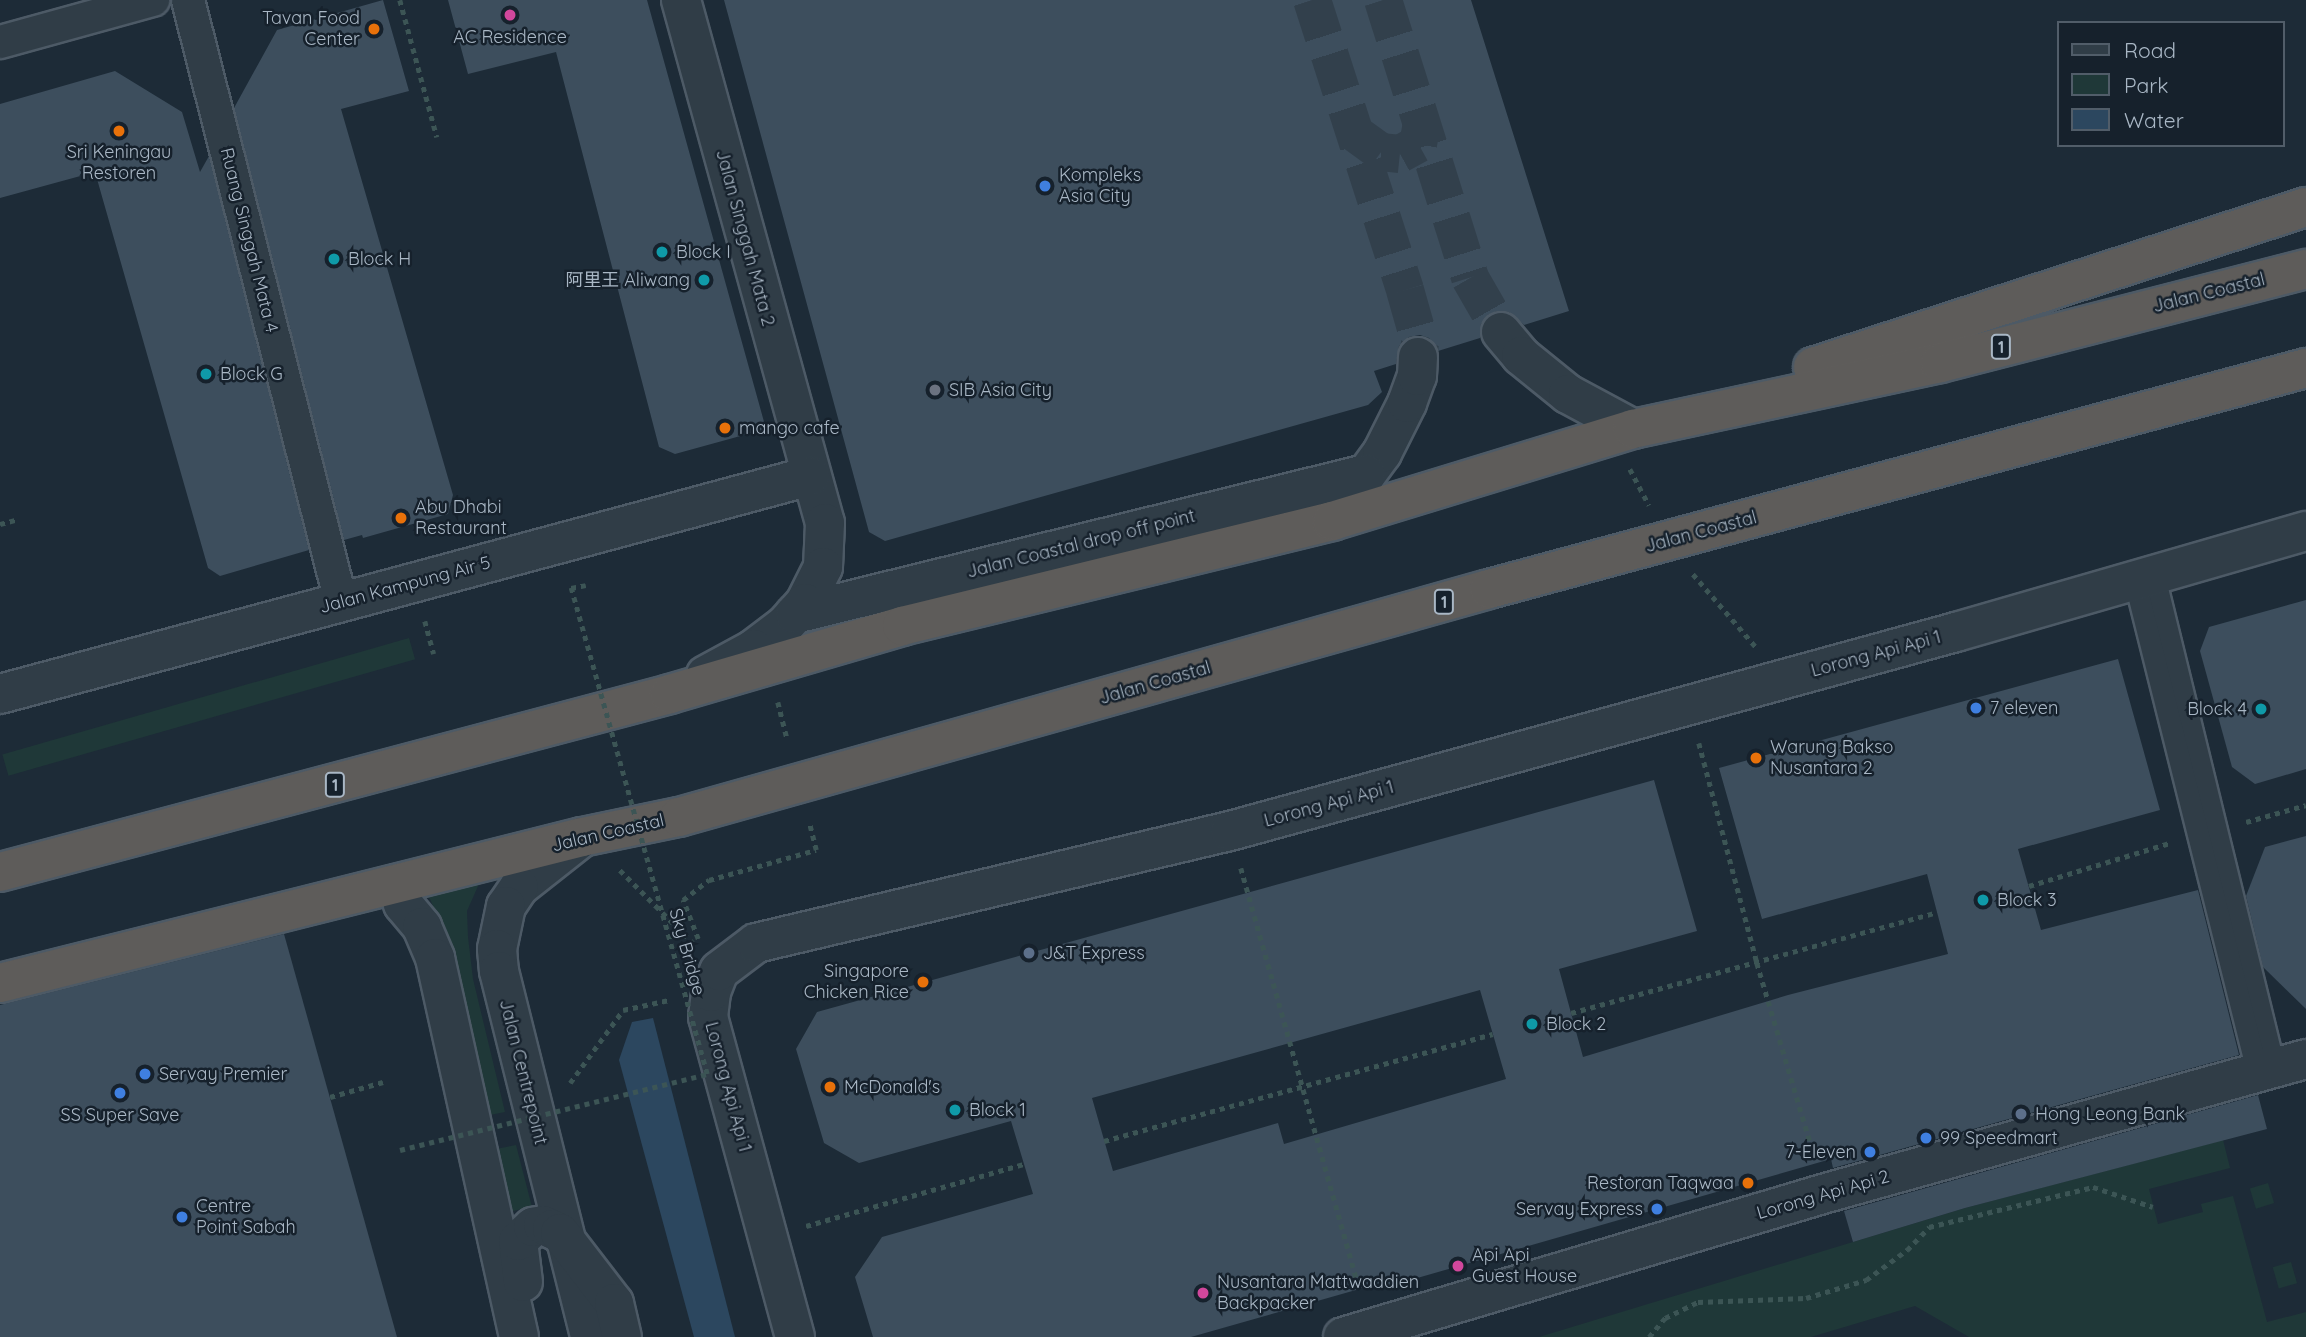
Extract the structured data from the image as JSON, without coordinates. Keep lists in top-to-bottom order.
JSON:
{
  "streets": {
    "highway": ["Jalan Coastal", "1"],
    "street": [
      "Jalan Singgah Mata 2",
      "Ruang Singgah Mata 4",
      "Jalan Coastal drop off point",
      "Jalan Kampung Air 5",
      "Lorong Api Api 1",
      "Jalan Centrepoint",
      "Lorong Api Api 2"
    ],
    "path": ["Sky Bridge"]
  },
  "crossings": [
    ["Jalan Singgah Mata 2", "Jalan Coastal drop off point"],
    ["Jalan Singgah Mata 2", "Jalan Kampung Air 5"],
    ["Ruang Singgah Mata 4", "Jalan Kampung Air 5"],
    ["Jalan Coastal", "Jalan Centrepoint"]
  ],
  "places": [
    "AC Residence",
    "Tavan Food Center",
    "Sri Keningau Restoren",
    "Kompleks Asia City",
    "Block I",
    "Block H",
    "阿里王 Aliwang",
    "Block G",
    "SIB Asia City",
    "mango cafe",
    "Abu Dhabi Restaurant",
    "7 eleven",
    "Block 4",
    "Warung Bakso Nusantara 2",
    "Block 3",
    "J&T Express",
    "Singapore Chicken Rice",
    "Block 2",
    "Servay Premier",
    "McDonald's",
    "SS Super Save",
    "Block 1",
    "Hong Leong Bank",
    "99 Speedmart",
    "7-Eleven",
    "Restoran Taqwaa",
    "Servay Express",
    "Centre Point Sabah",
    "Api Api Guest House",
    "Nusantara Mattwaddien Backpacker"
  ],
  "legend": ["Road", "Park", "Water"]
}
